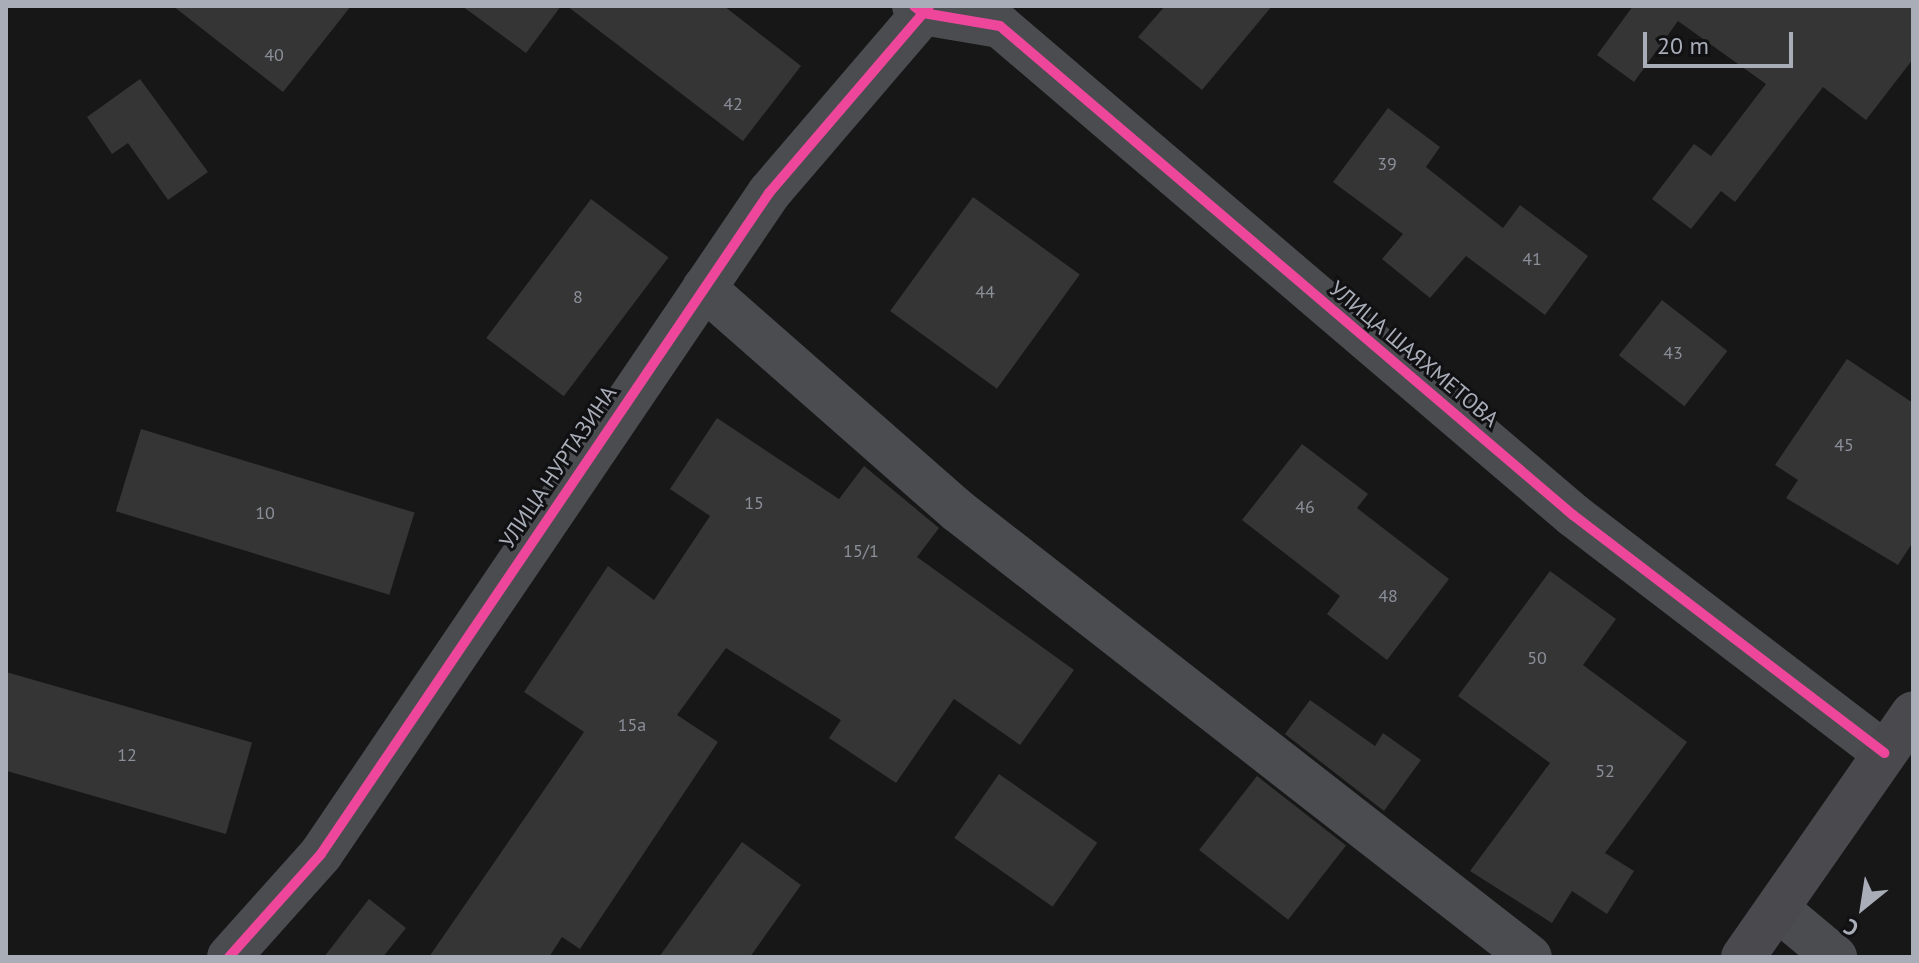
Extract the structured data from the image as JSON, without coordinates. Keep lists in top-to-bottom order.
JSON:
{
  "streets": {
    "street": ["УЛИЦА ШАЯХМЕТОВА", "УЛИЦА НУРТАЗИНА"]
  },
  "crossings": [
    ["УЛИЦА ШАЯХМЕТОВА", "УЛИЦА НУРТАЗИНА"]
  ],
  "house_numbers": [
    "40",
    "42",
    "39",
    "41",
    "44",
    "8",
    "43",
    "45",
    "15",
    "46",
    "10",
    "15/1",
    "48",
    "50",
    "15а",
    "12",
    "52"
  ],
  "scale_bar": "20 m",
  "north": "bottom left"
}
